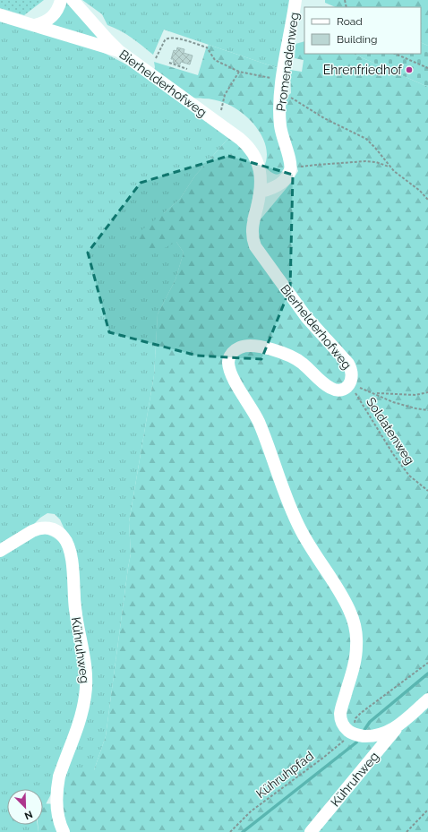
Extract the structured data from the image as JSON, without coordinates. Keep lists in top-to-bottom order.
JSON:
{
  "streets": {
    "street": ["Promenadenweg", "Bierhelderhofweg", "Kühruhweg"],
    "path": ["Soldatenweg", "Kühruhpfad"]
  },
  "crossings": [
    ["Bierhelderhofweg", "Soldatenweg"],
    ["Bierhelderhofweg", "Kühruhpfad"]
  ],
  "places": ["Ehrenfriedhof"],
  "legend": ["Road", "Building"],
  "north": "bottom right"
}
